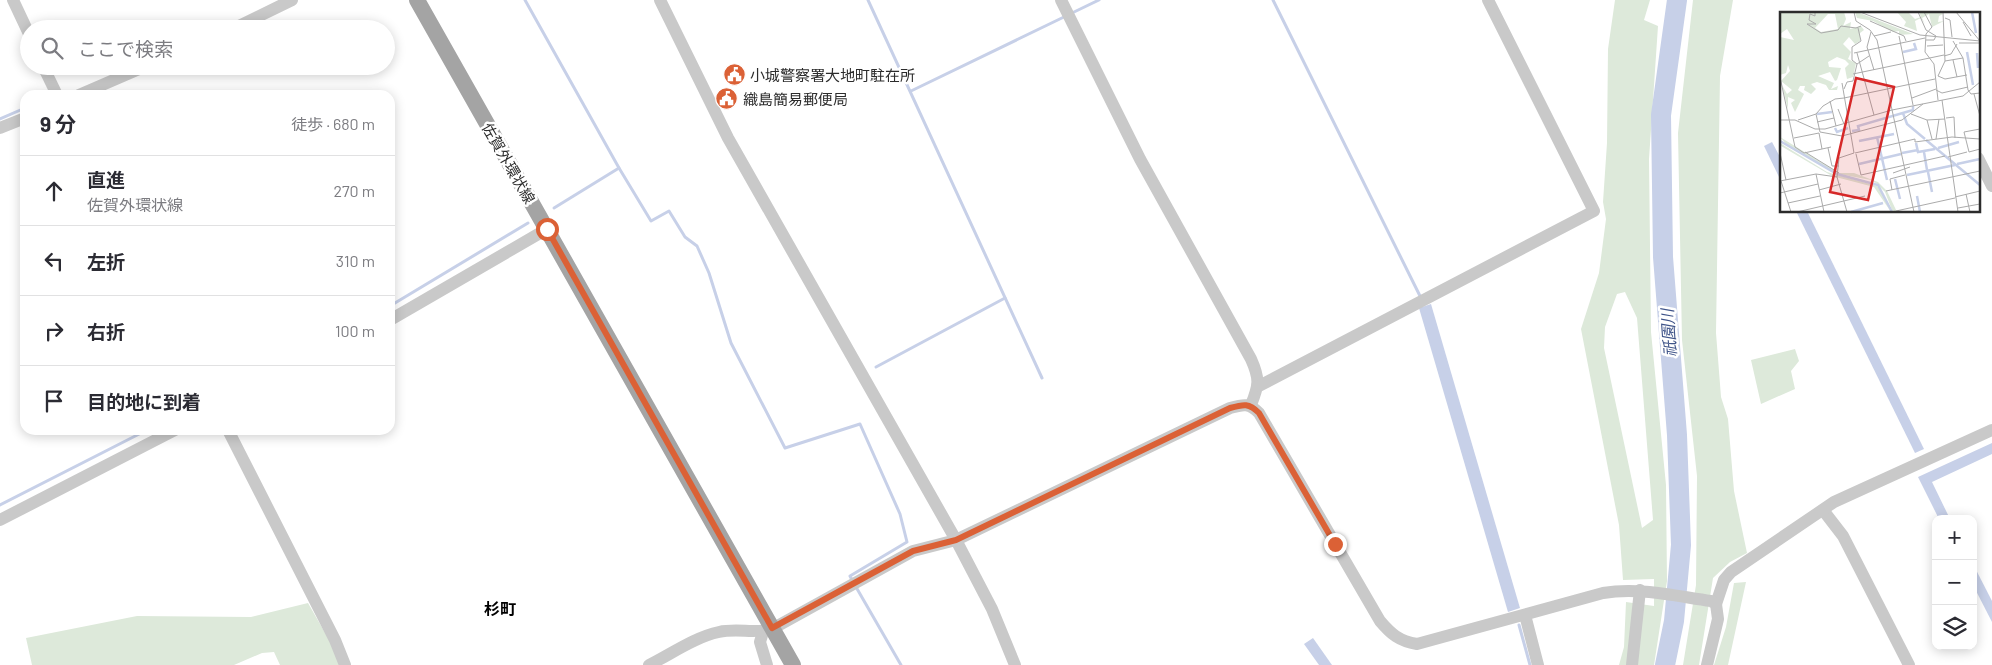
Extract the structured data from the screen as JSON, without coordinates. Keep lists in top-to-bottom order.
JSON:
{
  "streets": {
    "main road": ["佐賀外環状線"]
  },
  "districts": ["杉町"],
  "water": ["祇園川"],
  "places": {
    "public building": ["小城警察署大地町駐在所", "織島簡易郵便局"]
  },
  "page": {
    "search": "ここで検索",
    "heading": ["9 分", "徒歩 · 680 m"],
    "list": [
      ["直進", "佐賀外環状線", "270 m"],
      ["左折", "310 m"],
      ["右折", "100 m"],
      "目的地に到着"
    ],
    "map_buttons": ["+", "−"]
  }
}
